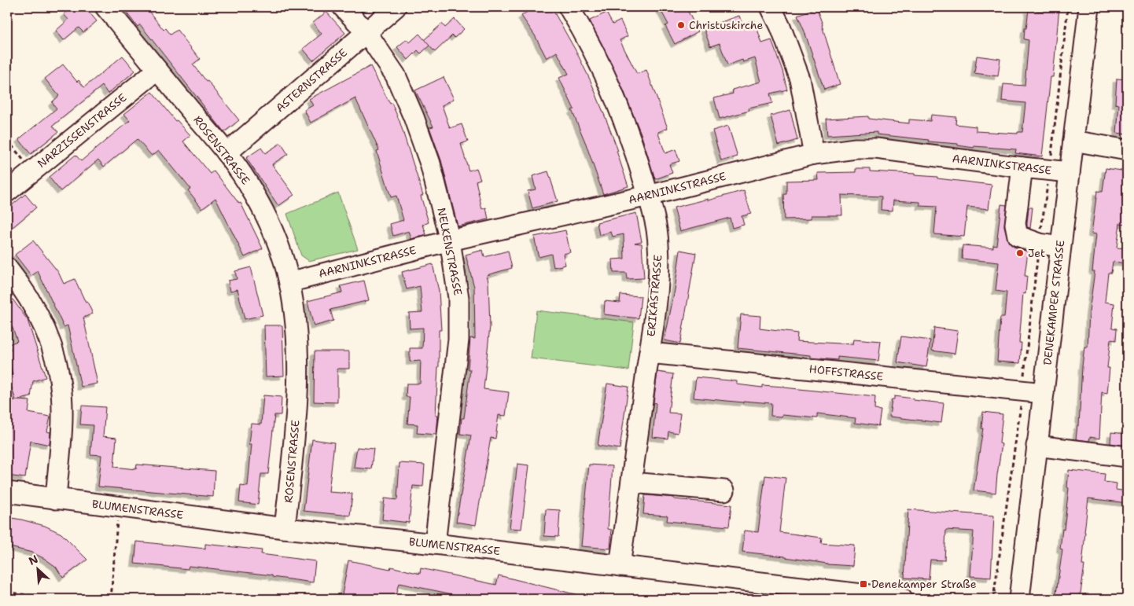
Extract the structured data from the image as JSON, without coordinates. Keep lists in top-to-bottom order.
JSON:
{
  "streets": {
    "street": [
      "ASTERNSTRASSE",
      "NARZISSENSTRASSE",
      "ROSENSTRASSE",
      "AARNINKSTRASSE",
      "NELKENSTRASSE",
      "ERIKASTRASSE",
      "DENEKAMPER STRASSE",
      "HOFFSTRASSE",
      "BLUMENSTRASSE"
    ]
  },
  "crossings": [
    ["ASTERNSTRASSE", "ROSENSTRASSE"],
    ["ASTERNSTRASSE", "NELKENSTRASSE"],
    ["NARZISSENSTRASSE", "ROSENSTRASSE"],
    ["ROSENSTRASSE", "AARNINKSTRASSE"],
    ["ROSENSTRASSE", "BLUMENSTRASSE"],
    ["AARNINKSTRASSE", "NELKENSTRASSE"],
    ["AARNINKSTRASSE", "ERIKASTRASSE"],
    ["AARNINKSTRASSE", "DENEKAMPER STRASSE"],
    ["NELKENSTRASSE", "BLUMENSTRASSE"],
    ["ERIKASTRASSE", "HOFFSTRASSE"],
    ["ERIKASTRASSE", "BLUMENSTRASSE"],
    ["DENEKAMPER STRASSE", "HOFFSTRASSE"]
  ],
  "places": {
    "other": ["Christuskirche", "Jet"],
    "transit": ["Denekamper Straße"]
  },
  "north": "top left"
}
